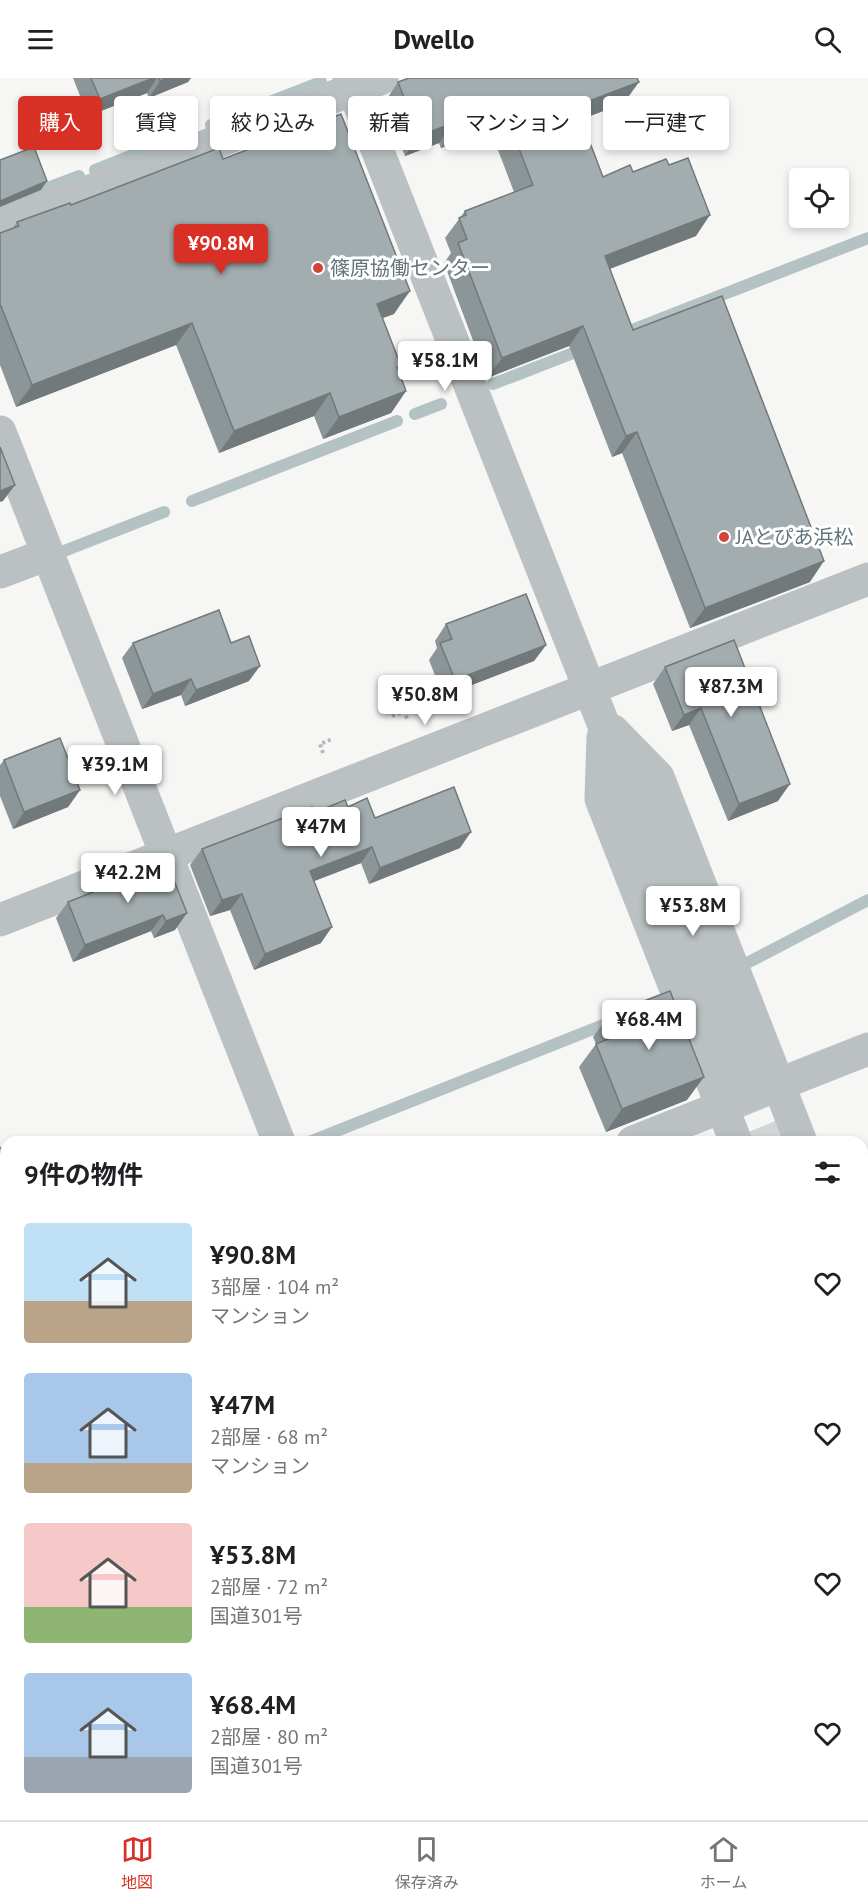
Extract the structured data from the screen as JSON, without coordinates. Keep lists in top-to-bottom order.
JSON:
{
  "places": ["篠原協働センター", "JAとぴあ浜松"],
  "page": {
    "header": "Dwello",
    "chip": [
      "購入",
      "賃貸",
      "絞り込み",
      "新着",
      "マンション",
      "一戸建て"
    ],
    "price": [
      "¥90.8M",
      "¥58.1M",
      "¥87.3M",
      "¥50.8M",
      "¥39.1M",
      "¥47M",
      "¥42.2M",
      "¥53.8M",
      "¥68.4M"
    ],
    "heading": "9件の物件",
    "list": [
      {
        "name": "¥90.8M",
        "note": "3部屋 · 104 m² · マンション"
      },
      {
        "name": "¥47M",
        "note": "2部屋 · 68 m² · マンション"
      },
      {
        "name": "¥53.8M",
        "note": "2部屋 · 72 m² · 国道301号"
      },
      {
        "name": "¥68.4M",
        "note": "2部屋 · 80 m² · 国道301号"
      }
    ],
    "tabs": ["地図", "保存済み", "ホーム"]
  }
}
